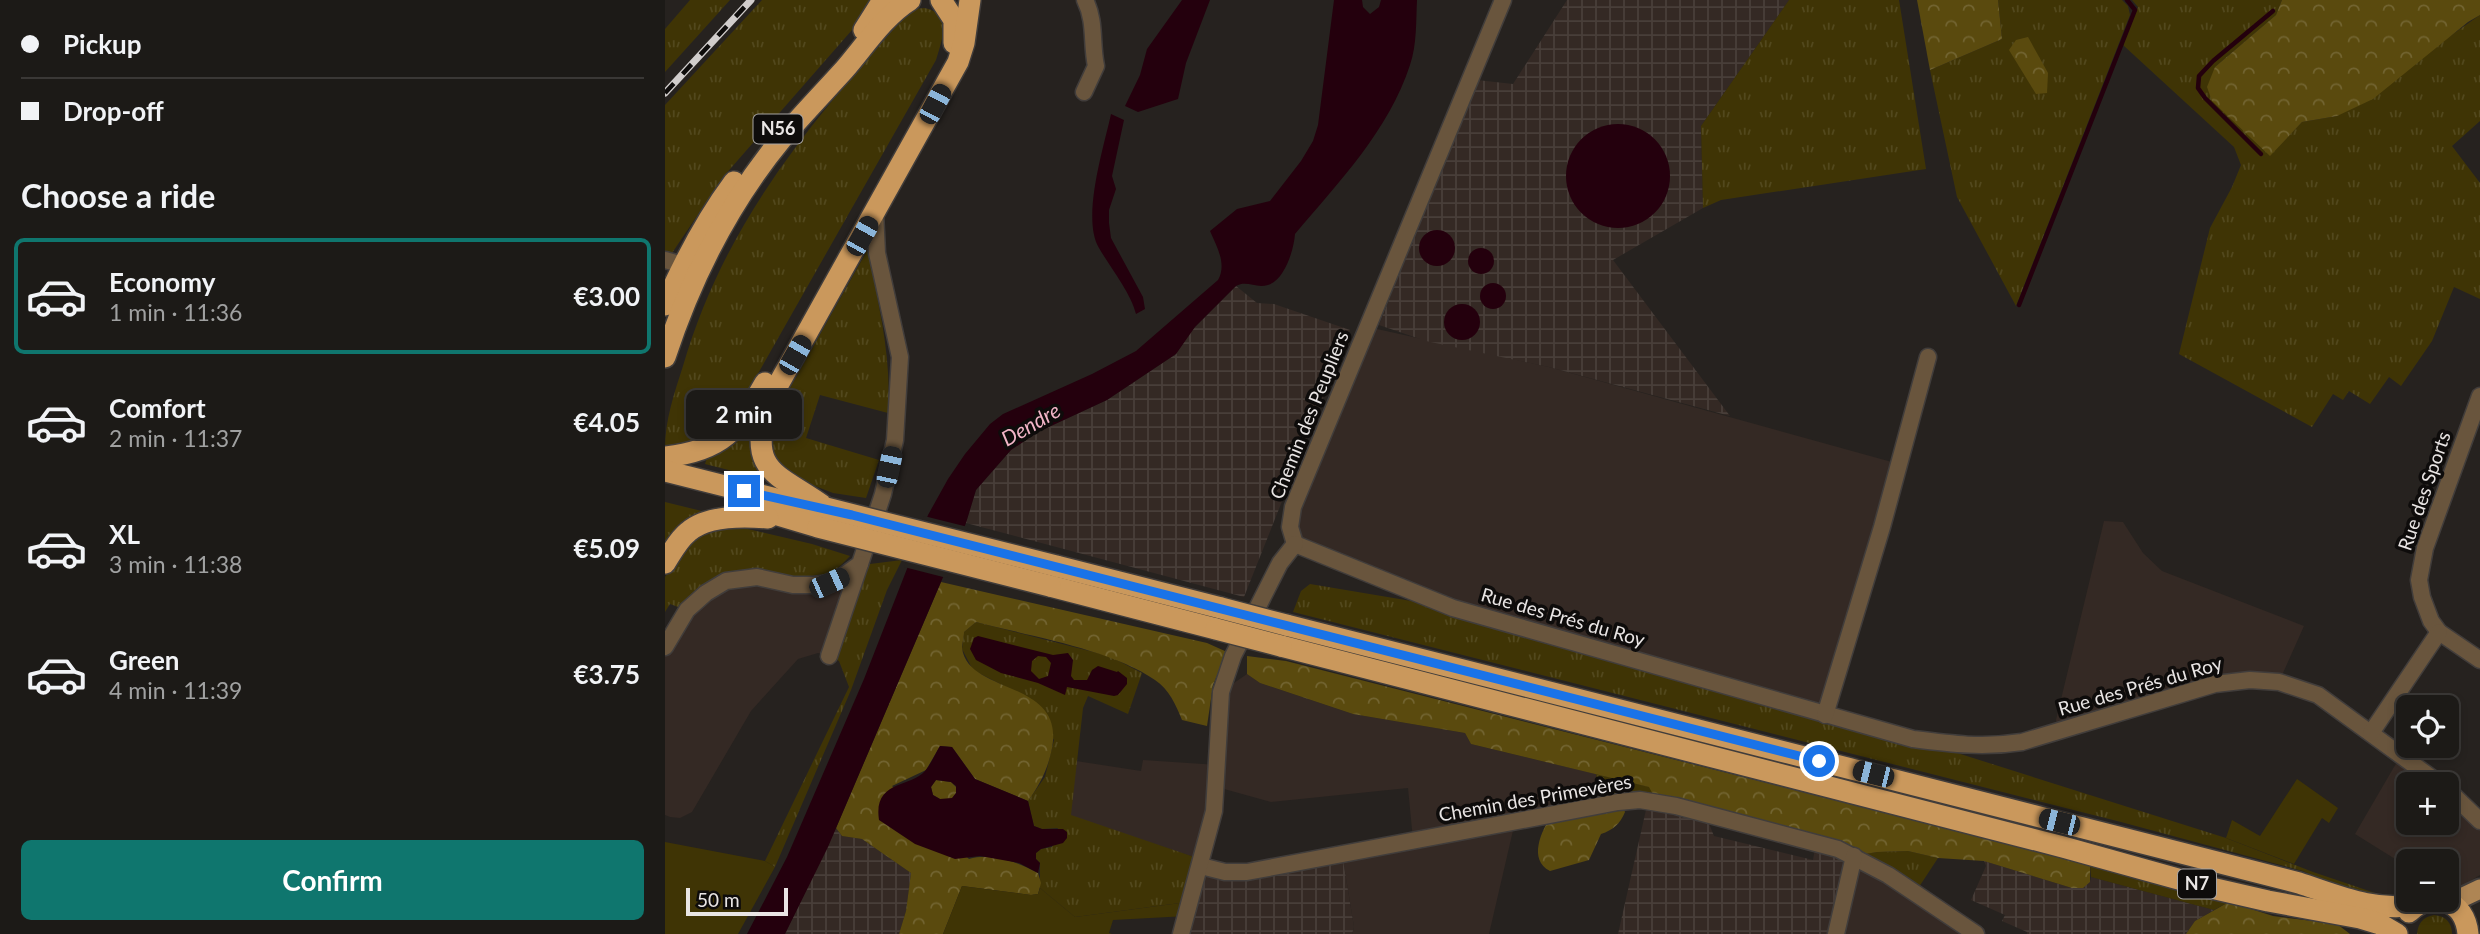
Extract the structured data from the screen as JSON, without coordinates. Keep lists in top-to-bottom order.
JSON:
{
  "streets": {
    "highway": ["N56", "N7"],
    "street": [
      "Chemin des Peupliers",
      "Rue des Sports",
      "Rue des Prés du Roy",
      "Chemin des Primevères"
    ]
  },
  "crossings": [
    ["Chemin des Peupliers", "Rue des Prés du Roy"]
  ],
  "water": ["Dendre"],
  "scale_bar": "50 m",
  "page": {
    "banner": ["Pickup", "Drop-off"],
    "heading": "Choose a ride",
    "list": [
      {
        "name": "Economy",
        "note": "1 min · 11:36",
        "value": "€3.00"
      },
      {
        "name": "Comfort",
        "note": "2 min · 11:37",
        "value": "€4.05"
      },
      {
        "name": "XL",
        "note": "3 min · 11:38",
        "value": "€5.09"
      },
      {
        "name": "Green",
        "note": "4 min · 11:39",
        "value": "€3.75"
      }
    ],
    "bubble": "2 min",
    "map_buttons": ["+", "−"],
    "buttons": "Confirm",
    "scale": "50 m"
  }
}
